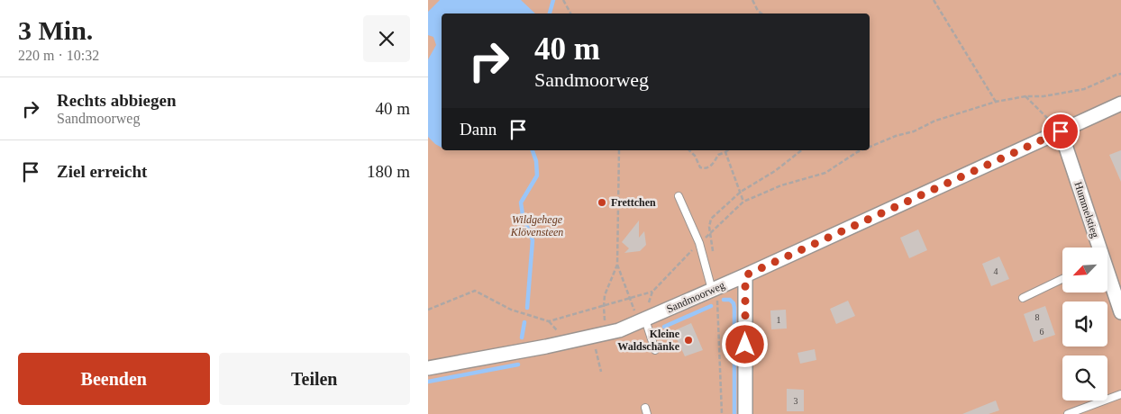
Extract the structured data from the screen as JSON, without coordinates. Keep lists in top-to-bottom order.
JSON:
{
  "streets": {
    "street": ["Hummelstieg", "Sandmoorweg"]
  },
  "crossings": [
    ["Hummelstieg", "Sandmoorweg"]
  ],
  "parks": ["Wildgehege Klövensteen"],
  "places": ["Frettchen", "Kleine Waldschänke"],
  "house_numbers": [
    "4",
    "8",
    "1",
    "6",
    "3"
  ],
  "north": "bottom left",
  "page": {
    "heading": ["3 Min.", "220 m · 10:32"],
    "turn": ["40 m", "Sandmoorweg"],
    "list": [
      {
        "name": "Rechts abbiegen",
        "note": "Sandmoorweg",
        "value": "40 m"
      },
      {
        "name": "Ziel erreicht",
        "value": "180 m"
      }
    ],
    "then": "Dann",
    "buttons": ["Beenden", "Teilen"]
  }
}
